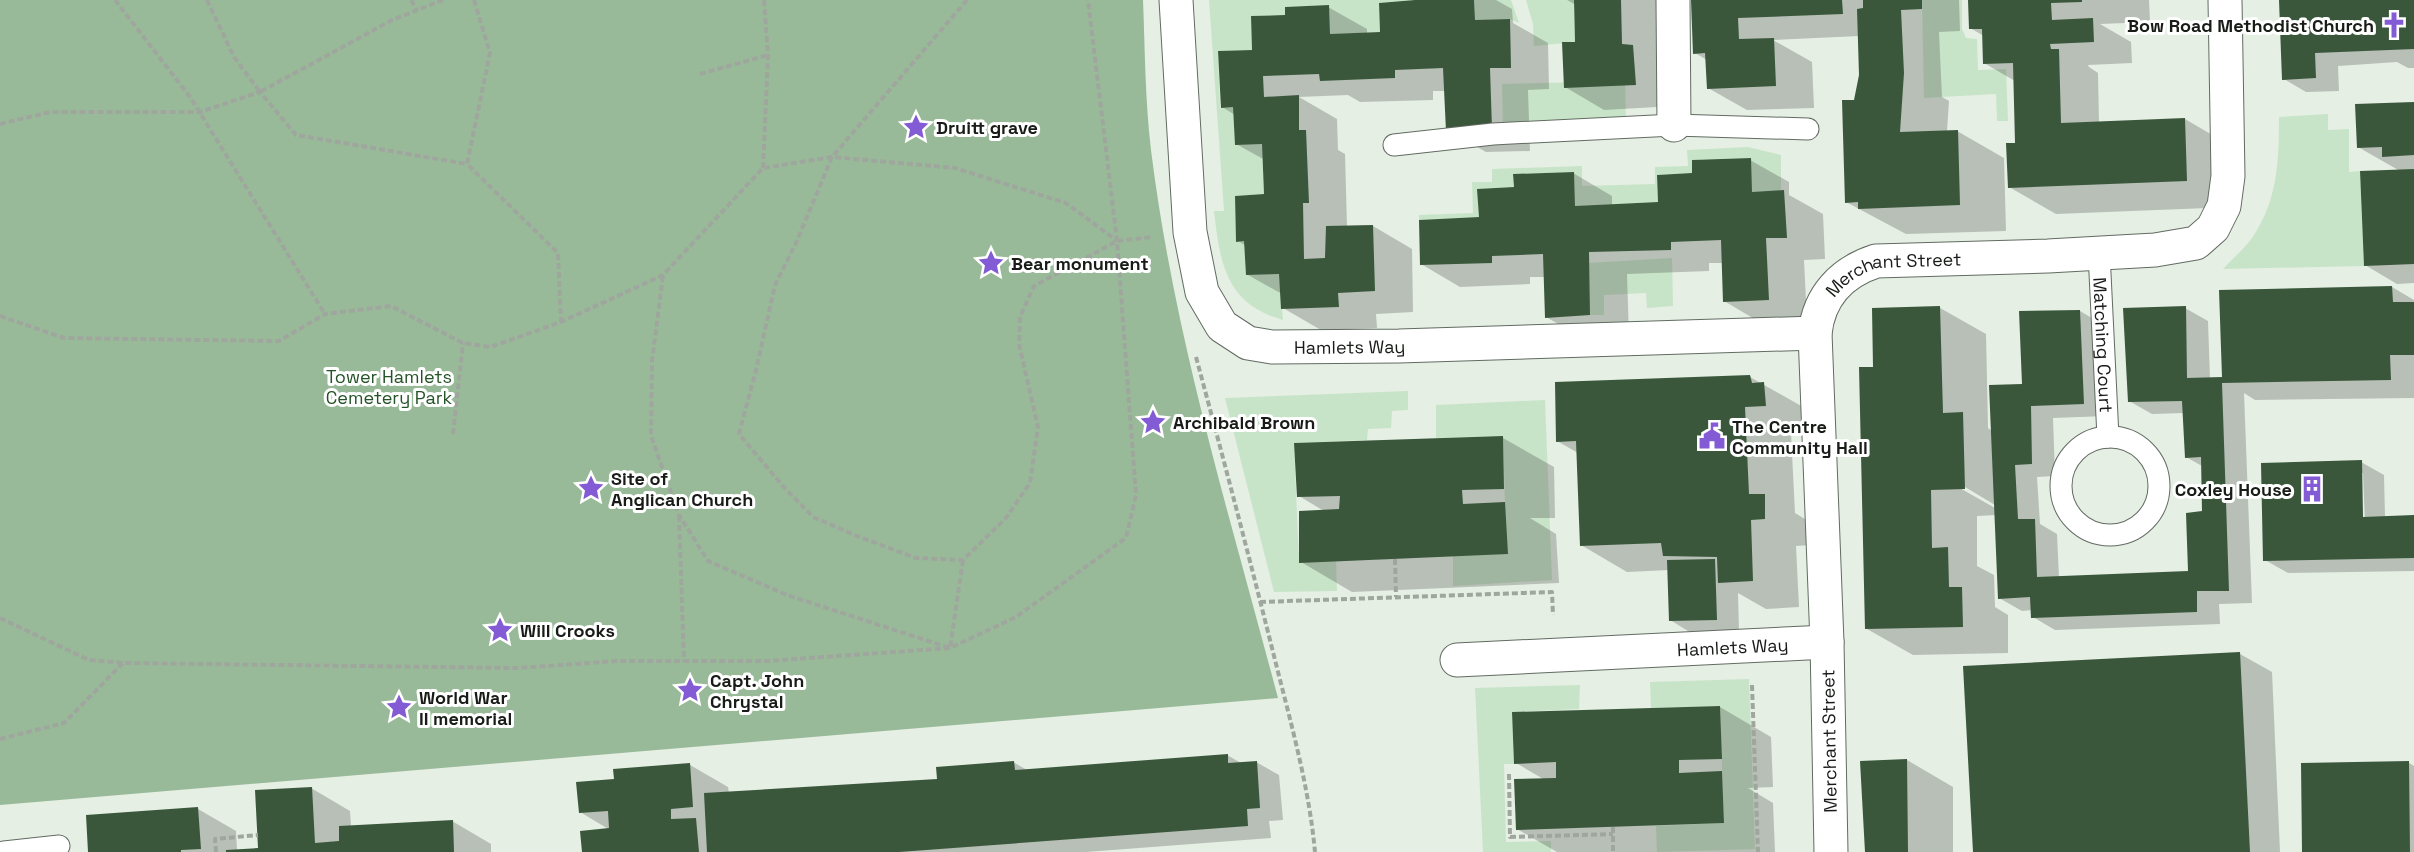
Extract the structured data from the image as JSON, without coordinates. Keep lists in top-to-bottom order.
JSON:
{
  "streets": {
    "street": ["Merchant Street", "Hamlets Way"],
    "lane": ["Matching Court"]
  },
  "crossings": [
    ["Merchant Street", "Matching Court"],
    ["Merchant Street", "Hamlets Way"]
  ],
  "parks": ["Tower Hamlets Cemetery Park"],
  "places": {
    "church": ["Bow Road Methodist Church"],
    "place": [
      "Druitt grave",
      "Bear monument",
      "Archibald Brown",
      "Site of Anglican Church",
      "Will Crooks",
      "Capt. John Chrystal",
      "World War II memorial"
    ],
    "public building": ["The Centre Community Hall"],
    "building": ["Coxley House"]
  }
}
